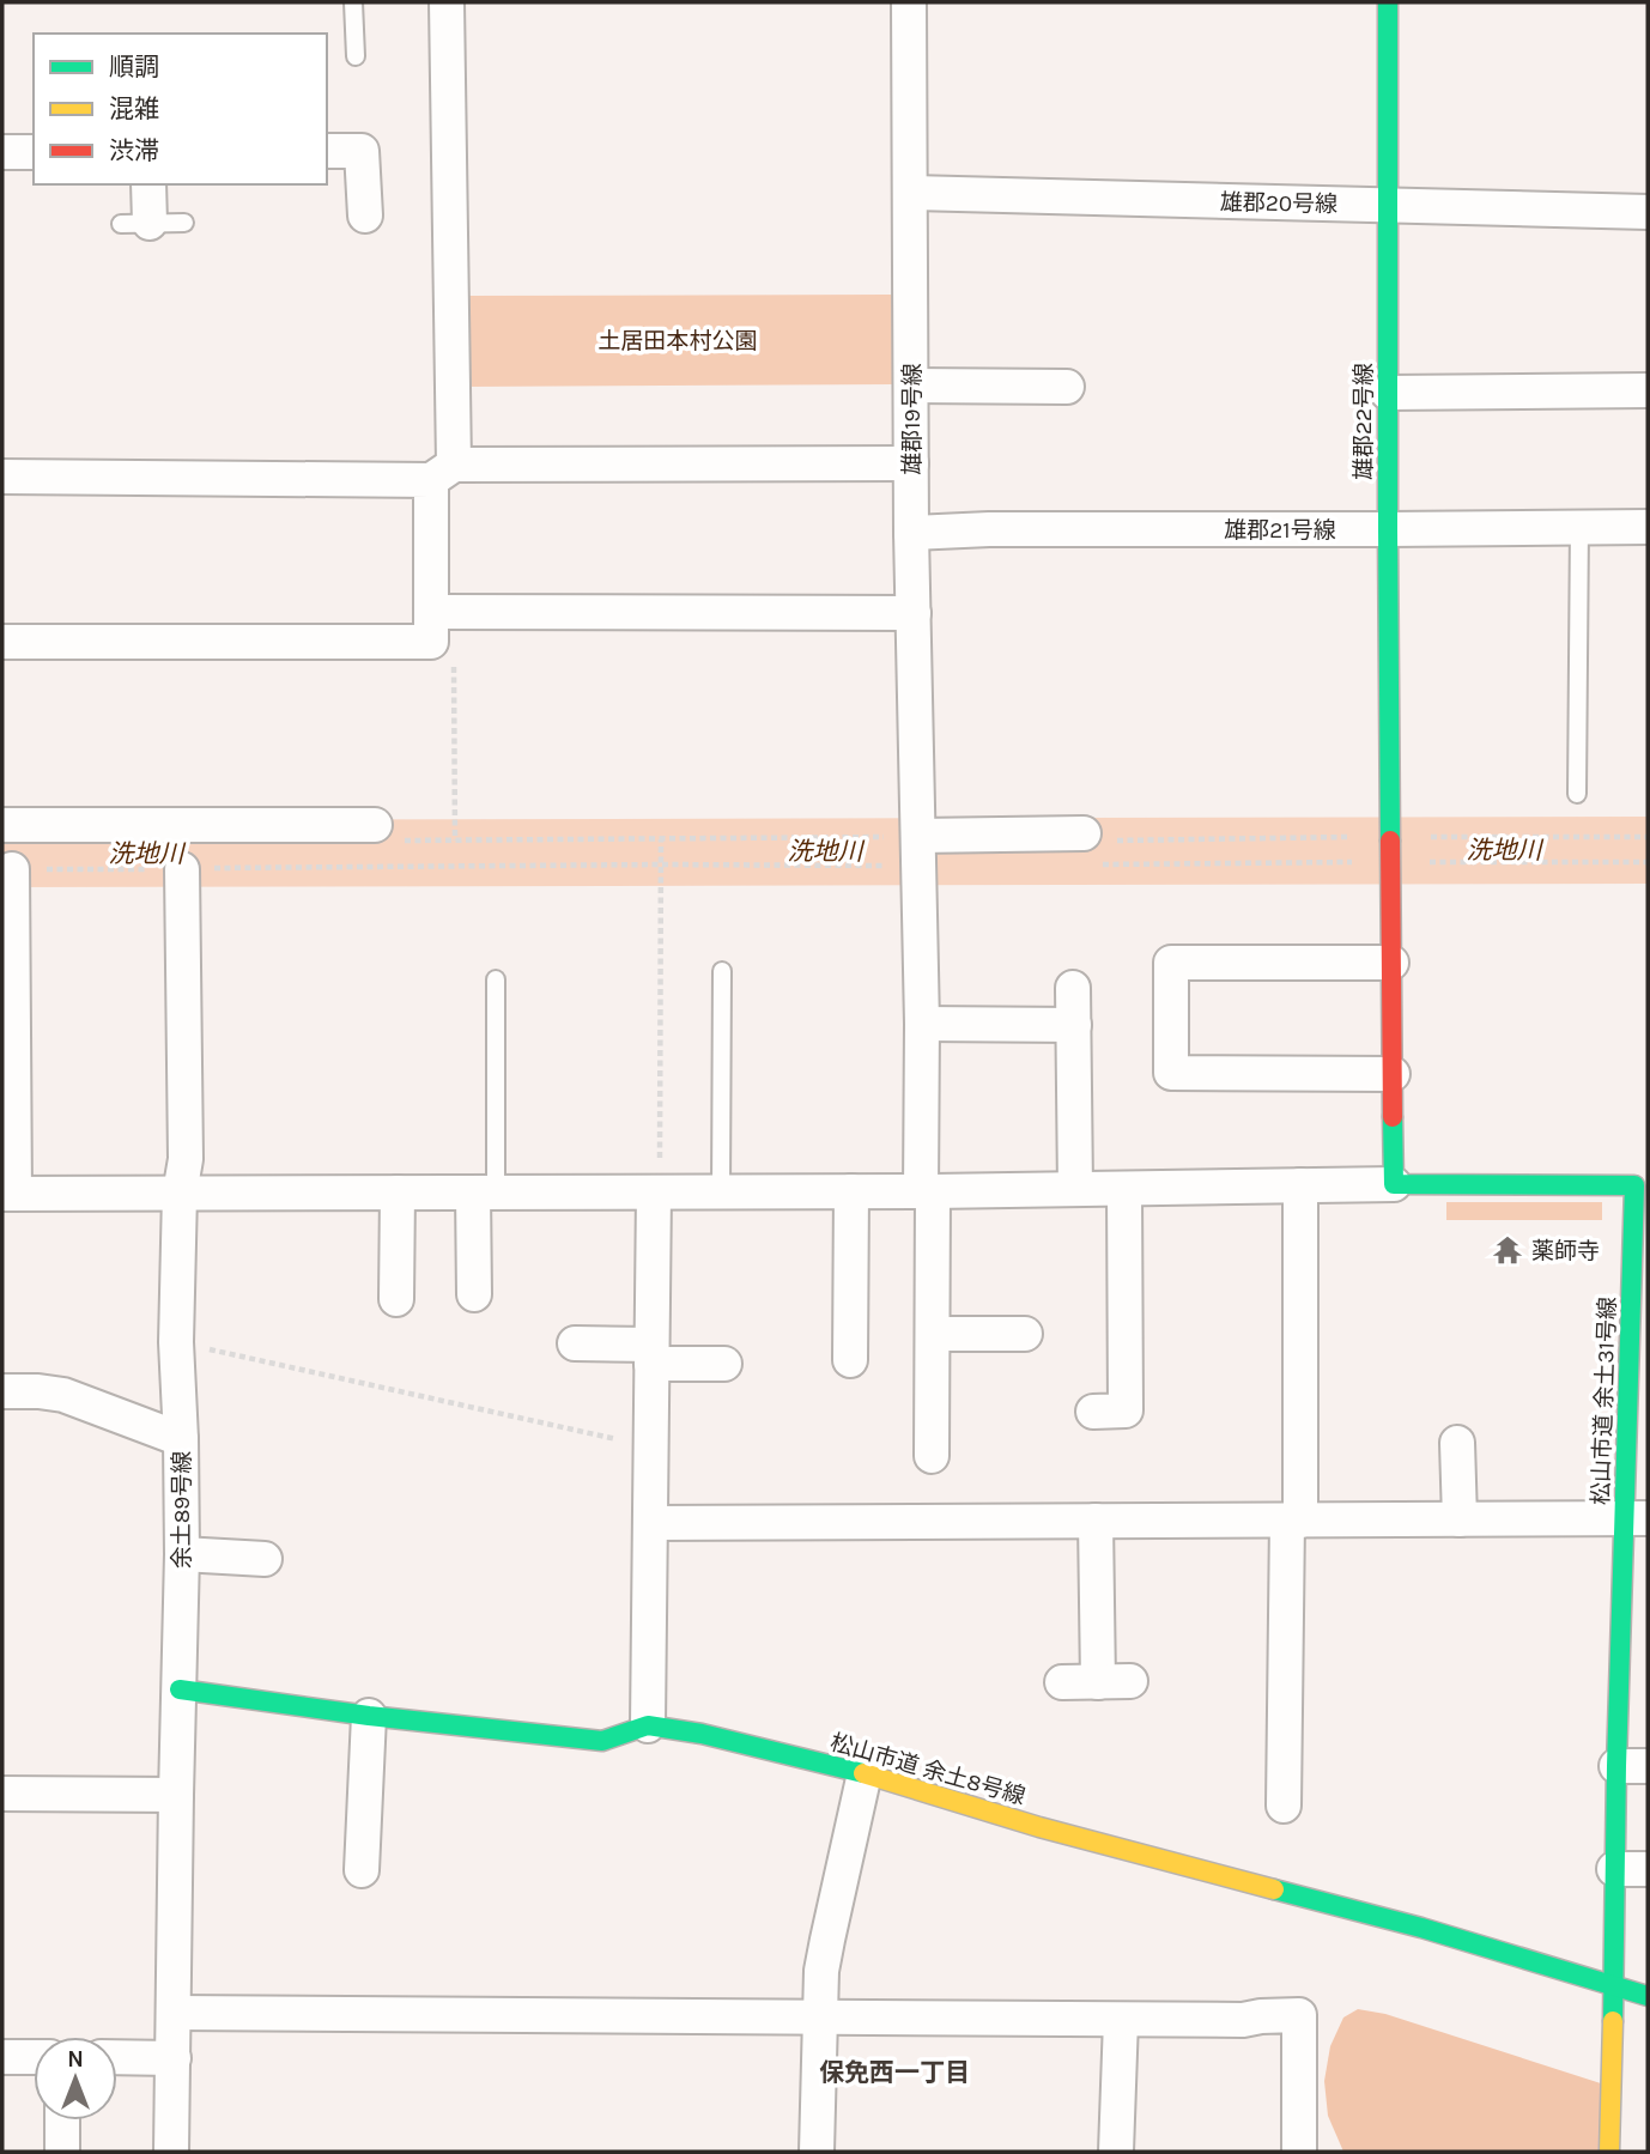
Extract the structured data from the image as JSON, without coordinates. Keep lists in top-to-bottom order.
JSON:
{
  "streets": {
    "street": [
      "雄郡20号線",
      "雄郡19号線",
      "雄郡22号線",
      "雄郡21号線",
      "松山市道 余土31号線",
      "余土89号線",
      "松山市道 余土8号線"
    ]
  },
  "crossings": [
    ["雄郡20号線", "雄郡19号線"],
    ["雄郡20号線", "雄郡22号線"],
    ["雄郡19号線", "雄郡21号線"],
    ["雄郡22号線", "雄郡21号線"],
    ["松山市道 余土31号線", "松山市道 余土8号線"],
    ["余土89号線", "松山市道 余土8号線"]
  ],
  "districts": ["保免西一丁目"],
  "water": ["洗地川"],
  "parks": ["土居田本村公園"],
  "places": {
    "temple": ["薬師寺"]
  },
  "legend": ["順調", "混雑", "渋滞"],
  "north": "top"
}
